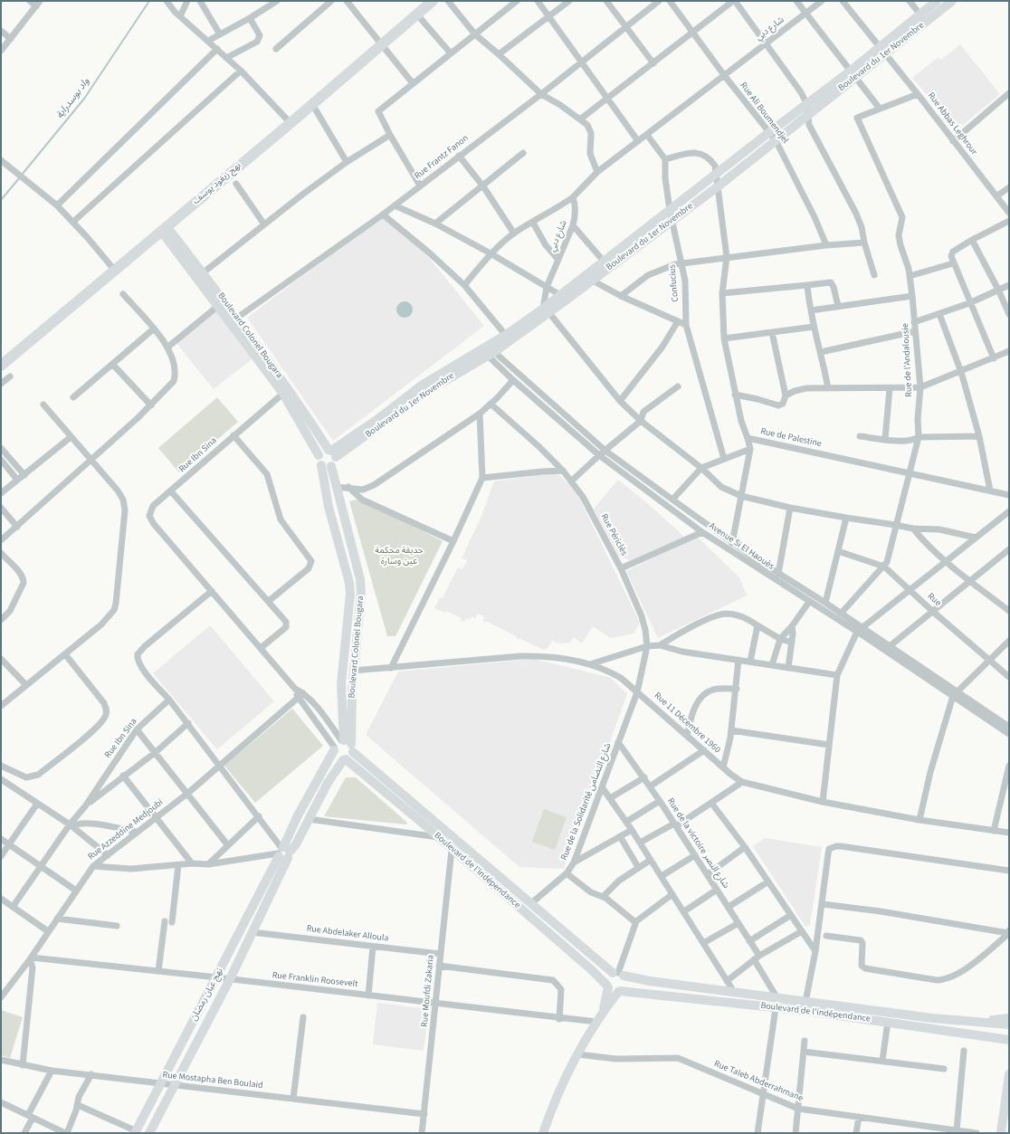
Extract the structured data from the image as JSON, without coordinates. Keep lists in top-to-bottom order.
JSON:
{
  "streets": {
    "main road": [
      "Boulevard du 1er Novembre",
      "نهج زيغود يوسف",
      "Boulevard Colonel Bougara",
      "Boulevard de l'indépendance",
      "نهج عبان رمضان"
    ],
    "street": [
      "شارع دبي",
      "Rue Ali Boumendjel",
      "Rue Abbas Leghrour",
      "Rue Frantz Fanon",
      "Confucius",
      "Rue de l'Andalousie",
      "Rue de Palestine",
      "Rue Ibn Sina",
      "Rue Périclès",
      "Avenue Si El Haouès",
      "Rue",
      "Rue 11 Décembre 1960",
      "Rue de la Solidarité شارع التضامن",
      "Rue Azzeddine Medjoubi",
      "Rue de la victoire شارع النصر",
      "Rue Abdelaker Alloula",
      "Rue Franklin Roosevelt",
      "Rue Moufdi Zakaria",
      "Rue Mostapha Ben Boulaid",
      "Rue Taleb Abderrahmane"
    ]
  },
  "crossings": [
    ["شارع دبي", "Boulevard du 1er Novembre"],
    ["شارع دبي", "Rue Ali Boumendjel"],
    ["Boulevard du 1er Novembre", "Rue Ali Boumendjel"],
    ["Boulevard du 1er Novembre", "Rue Abbas Leghrour"],
    ["Boulevard du 1er Novembre", "Confucius"],
    ["Boulevard du 1er Novembre", "Boulevard Colonel Bougara"],
    ["Boulevard du 1er Novembre", "Rue de Palestine"],
    ["Boulevard du 1er Novembre", "Avenue Si El Haouès"],
    ["Rue Frantz Fanon", "Boulevard Colonel Bougara"],
    ["نهج زيغود يوسف", "Boulevard Colonel Bougara"],
    ["Boulevard Colonel Bougara", "Rue Ibn Sina"],
    ["Boulevard Colonel Bougara", "Rue 11 Décembre 1960"],
    ["Boulevard Colonel Bougara", "Boulevard de l'indépendance"],
    ["Boulevard Colonel Bougara", "نهج عبان رمضان"],
    ["Rue de l'Andalousie", "Rue de Palestine"],
    ["Rue de l'Andalousie", "Avenue Si El Haouès"],
    ["Rue de l'Andalousie", "Rue"],
    ["Rue Périclès", "Rue 11 Décembre 1960"],
    ["Rue Périclès", "Rue de la Solidarité شارع التضامن"],
    ["Rue 11 Décembre 1960", "Rue de la Solidarité شارع التضامن"],
    ["Rue de la Solidarité شارع التضامن", "Rue de la victoire شارع النصر"],
    ["Rue de la Solidarité شارع التضامن", "Boulevard de l'indépendance"],
    ["Rue Azzeddine Medjoubi", "Rue Franklin Roosevelt"],
    ["Rue de la victoire شارع النصر", "Boulevard de l'indépendance"],
    ["Boulevard de l'indépendance", "Rue Moufdi Zakaria"],
    ["Boulevard de l'indépendance", "نهج عبان رمضان"],
    ["Rue Abdelaker Alloula", "Rue Moufdi Zakaria"],
    ["Rue Abdelaker Alloula", "نهج عبان رمضان"],
    ["Rue Franklin Roosevelt", "Rue Moufdi Zakaria"],
    ["Rue Franklin Roosevelt", "نهج عبان رمضان"],
    ["Rue Moufdi Zakaria", "Rue Mostapha Ben Boulaid"],
    ["نهج عبان رمضان", "Rue Mostapha Ben Boulaid"]
  ],
  "water": ["واد بوسدراية"],
  "parks": ["حديقة محكمة عين وسارة"]
}
